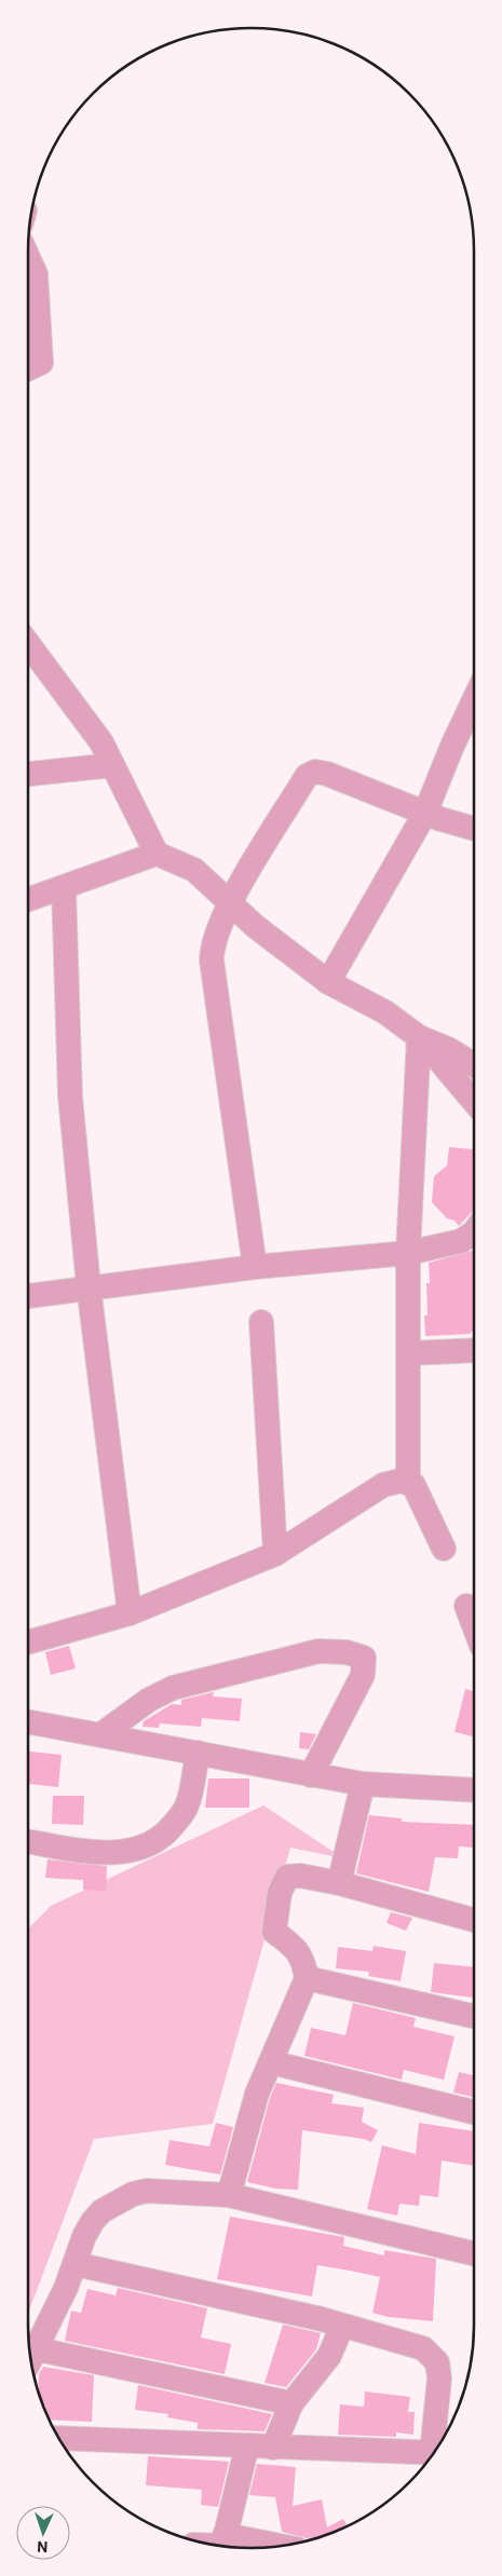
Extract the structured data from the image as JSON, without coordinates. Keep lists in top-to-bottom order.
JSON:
{
  "north": "bottom"
}
